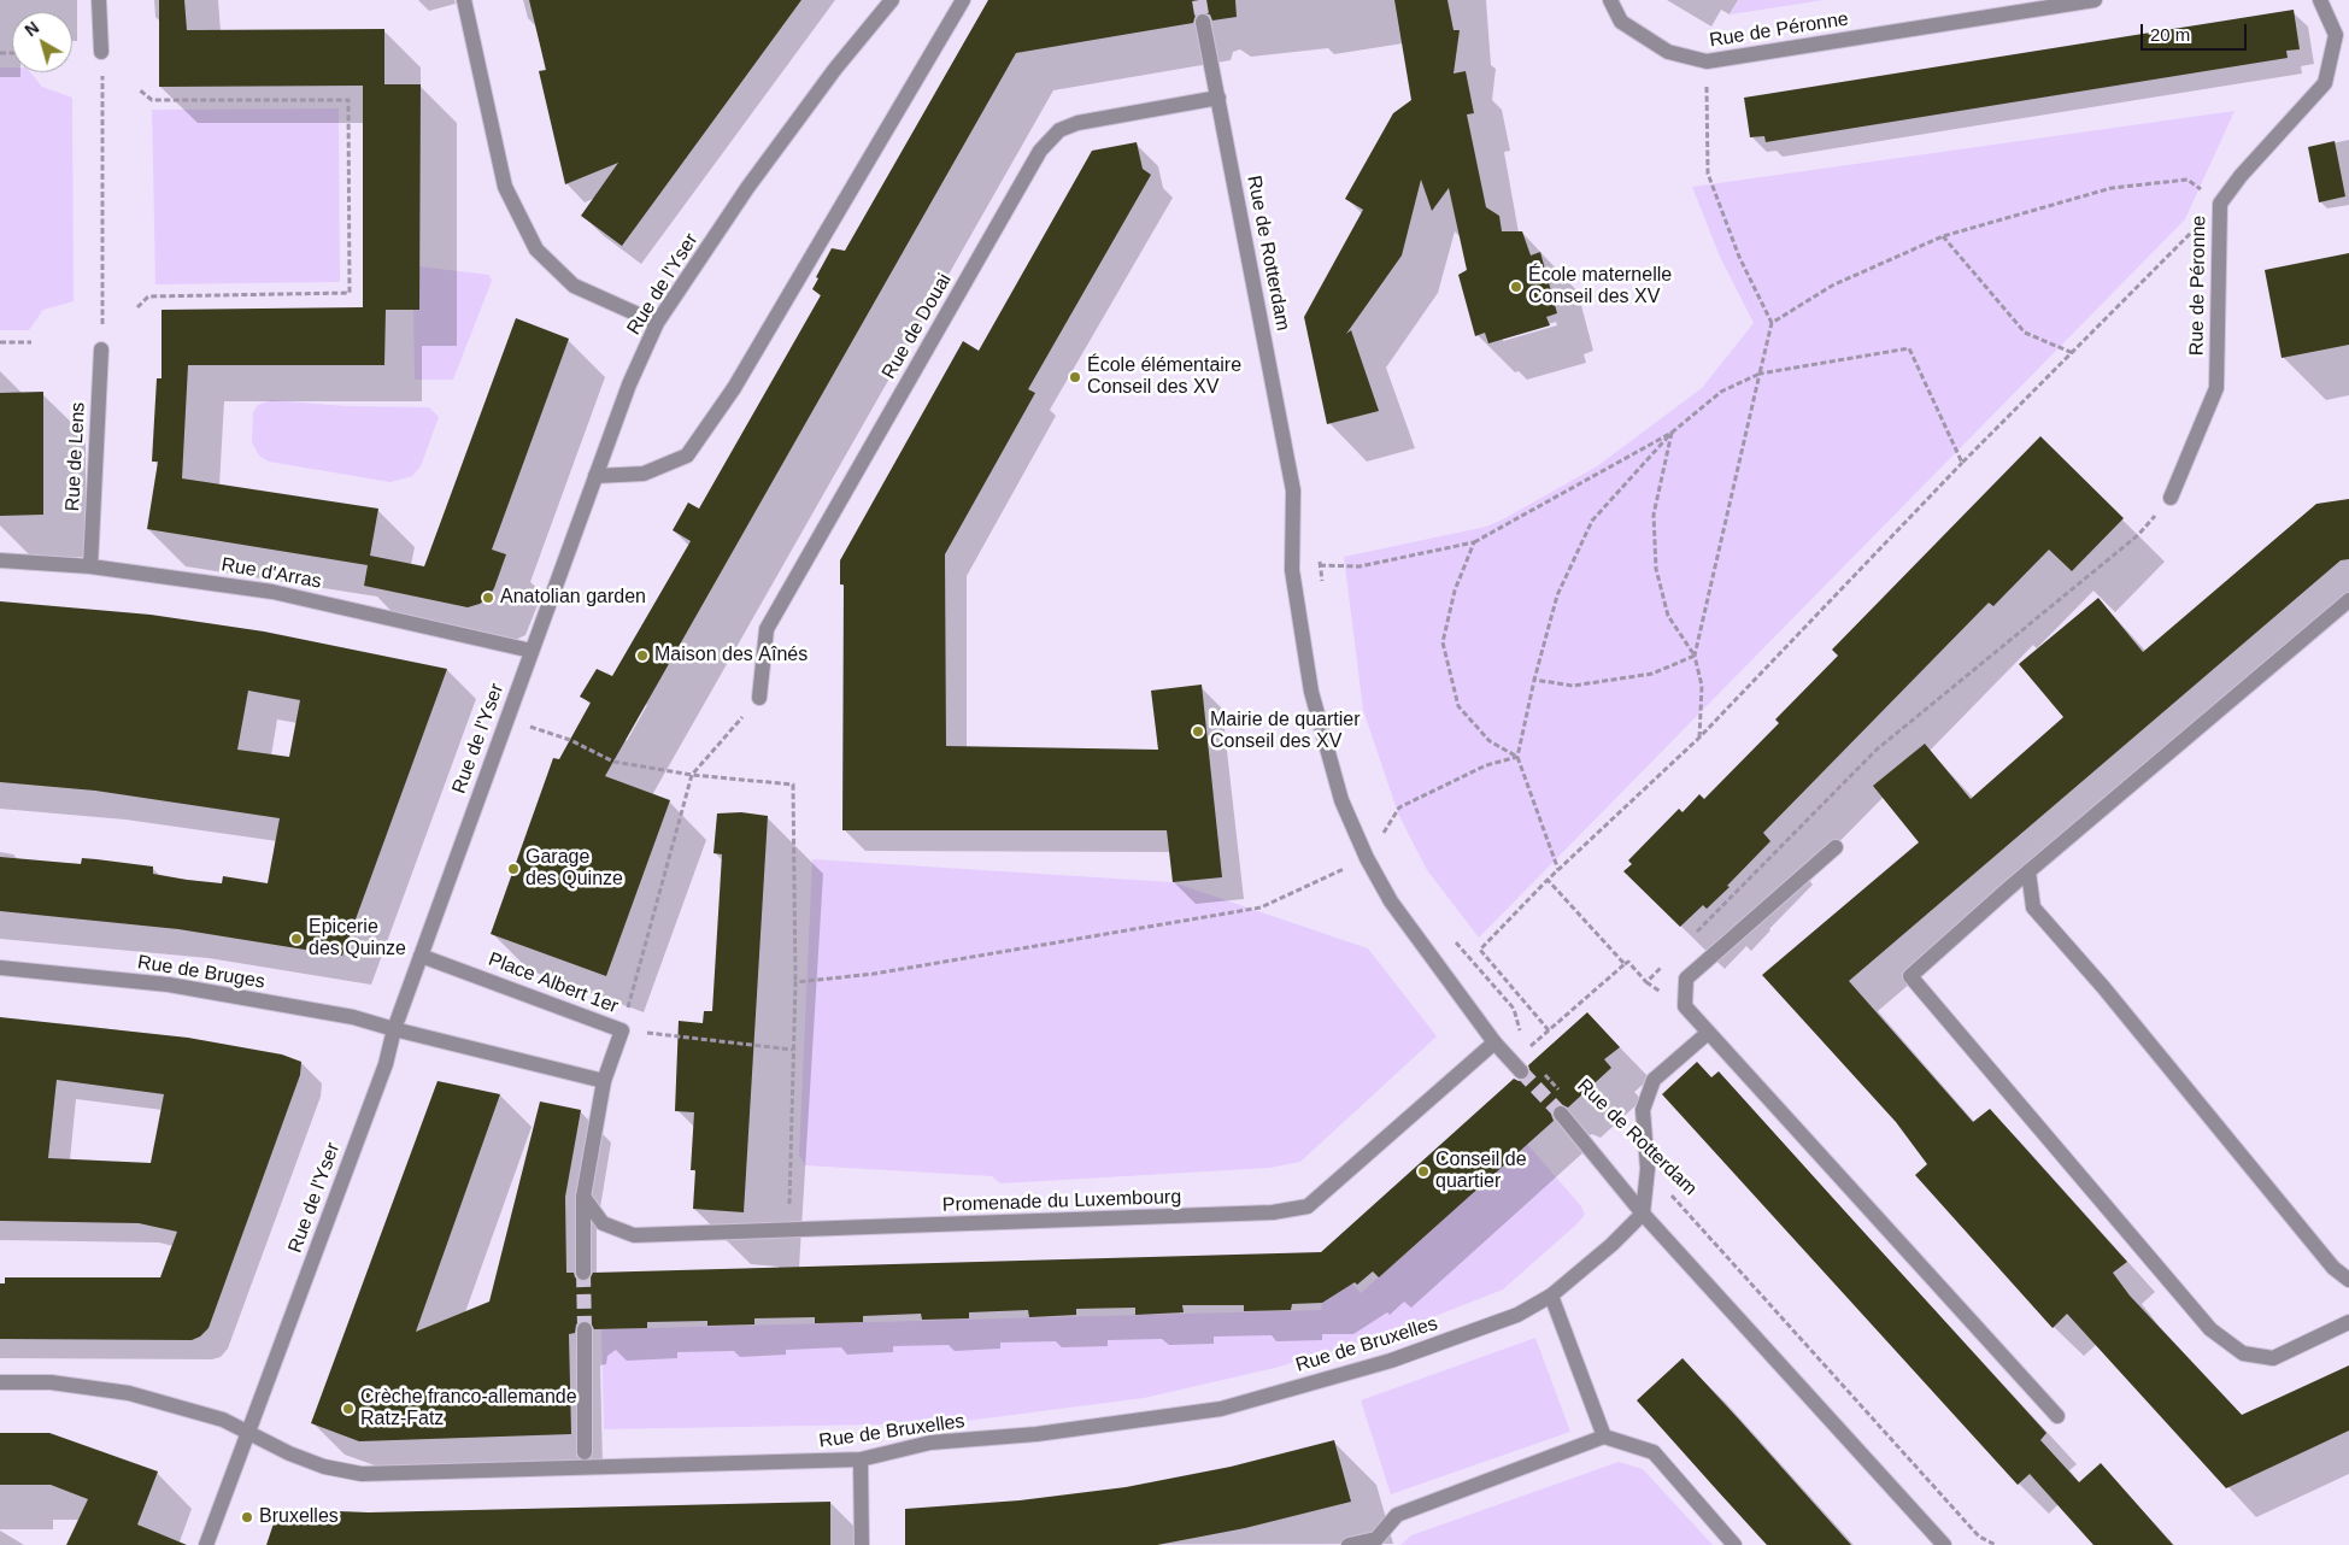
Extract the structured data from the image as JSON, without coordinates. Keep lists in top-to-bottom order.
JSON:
{
  "streets": {
    "street": [
      "Rue de Péronne",
      "Rue de Rotterdam",
      "Rue de l'Yser",
      "Rue de Douai",
      "Rue de Lens",
      "Rue d'Arras",
      "Rue de Bruges",
      "Place Albert 1er",
      "Promenade du Luxembourg",
      "Rue de Bruxelles"
    ]
  },
  "crossings": [
    ["Rue de Rotterdam", "Rue de Douai"],
    ["Rue de Rotterdam", "Promenade du Luxembourg"],
    ["Rue de Rotterdam", "Rue de Bruxelles"],
    ["Rue de l'Yser", "Rue d'Arras"],
    ["Rue de l'Yser", "Rue de Bruges"],
    ["Rue de l'Yser", "Place Albert 1er"],
    ["Rue de l'Yser", "Rue de Bruxelles"],
    ["Rue de Lens", "Rue d'Arras"],
    ["Place Albert 1er", "Promenade du Luxembourg"]
  ],
  "places": [
    "École maternelle Conseil des XV",
    "École élémentaire Conseil des XV",
    "Anatolian garden",
    "Maison des Aînés",
    "Mairie de quartier Conseil des XV",
    "Garage des Quinze",
    "Epicerie des Quinze",
    "Conseil de quartier",
    "Crèche franco-allemande Ratz-Fatz",
    "Bruxelles"
  ],
  "scale_bar": "20 m",
  "north": "top left"
}
